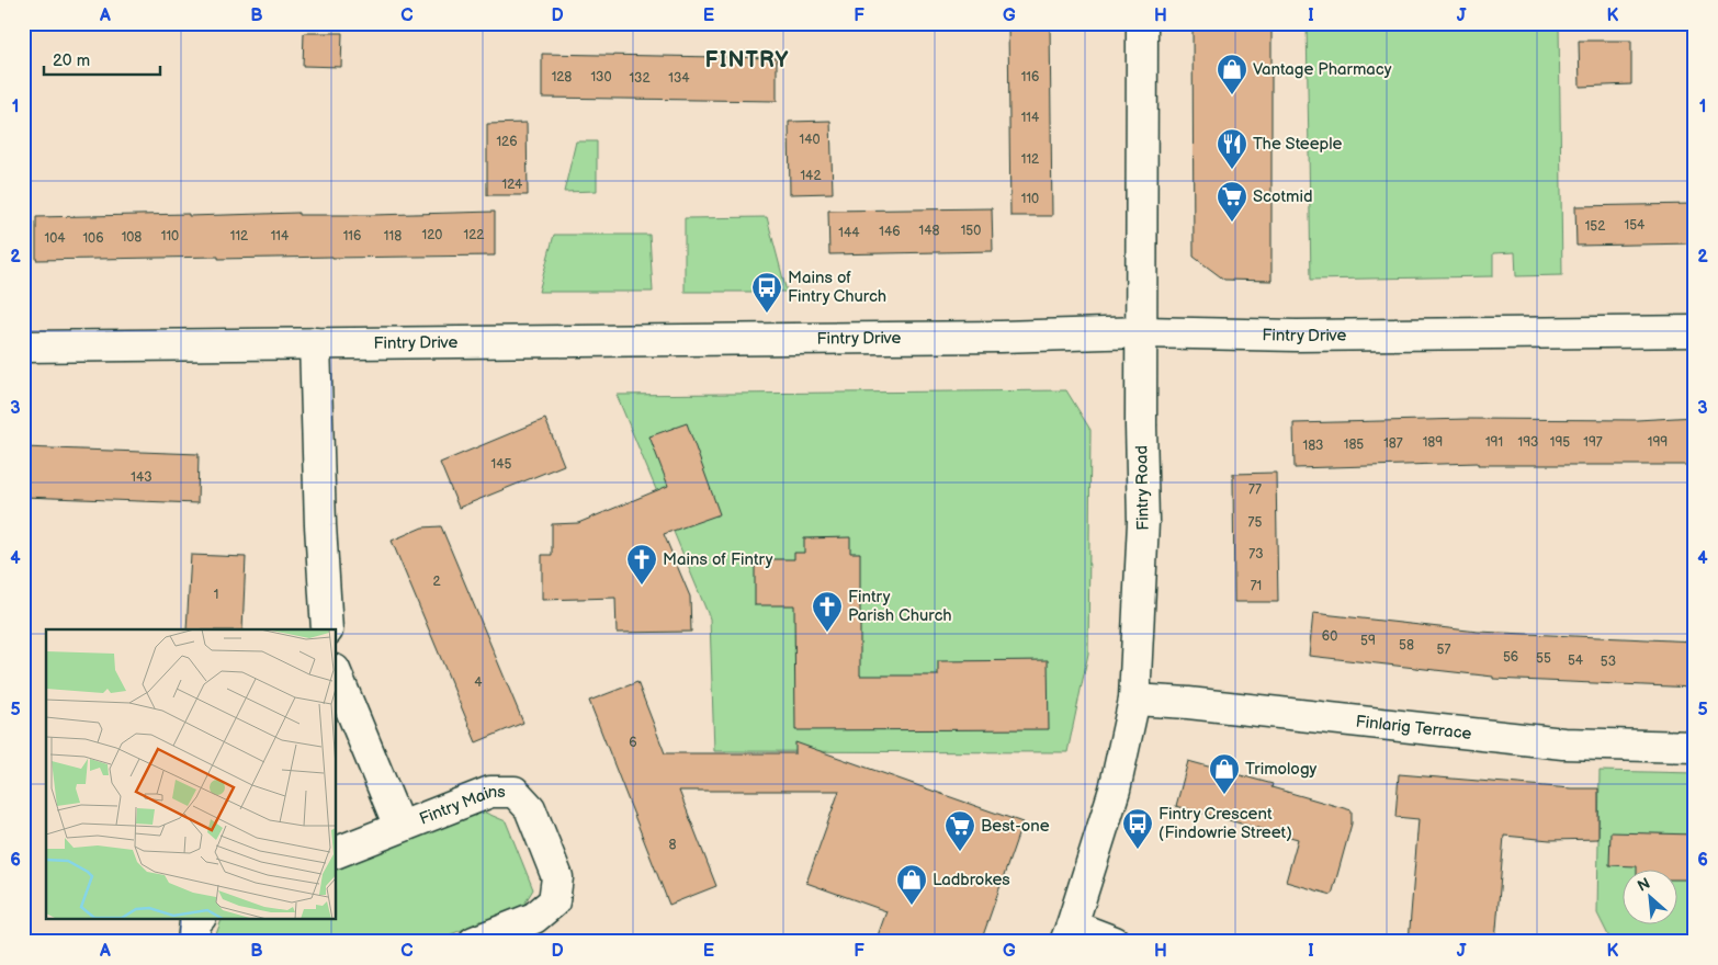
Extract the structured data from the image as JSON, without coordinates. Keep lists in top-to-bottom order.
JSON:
{
  "streets": {
    "street": [
      "Fintry Drive",
      "Fintry Road",
      "Finlarig Terrace",
      "Fintry Mains"
    ]
  },
  "crossings": [
    ["Fintry Drive", "Fintry Road"],
    ["Fintry Road", "Finlarig Terrace"]
  ],
  "districts": ["FINTRY"],
  "places": {
    "shop": ["Vantage Pharmacy", "Trimology", "Ladbrokes"],
    "restaurant": ["The Steeple"],
    "supermarket": ["Scotmid", "Best-one"],
    "bus stop": ["Mains of Fintry Church", "Fintry Crescent (Findowrie Street)"],
    "church": ["Mains of Fintry", "Fintry Parish Church"]
  },
  "house_numbers": [
    "128",
    "130",
    "116",
    "132",
    "134",
    "114",
    "140",
    "126",
    "112",
    "142",
    "124",
    "110",
    "154",
    "152",
    "148",
    "150",
    "146",
    "144",
    "120",
    "122",
    "110",
    "112",
    "114",
    "116",
    "118",
    "108",
    "104",
    "106",
    "189",
    "191",
    "193",
    "195",
    "197",
    "199",
    "187",
    "185",
    "183",
    "145",
    "143",
    "77",
    "75",
    "73",
    "2",
    "71",
    "1",
    "60",
    "59",
    "58",
    "57",
    "56",
    "55",
    "54",
    "53",
    "4",
    "6",
    "8"
  ],
  "scale_bar": "20 m",
  "north": "top left",
  "grid": {
    "columns": [
      "A",
      "B",
      "C",
      "D",
      "E",
      "F",
      "G",
      "H",
      "I",
      "J",
      "K"
    ],
    "rows": [
      "1",
      "2",
      "3",
      "4",
      "5",
      "6"
    ]
  }
}
